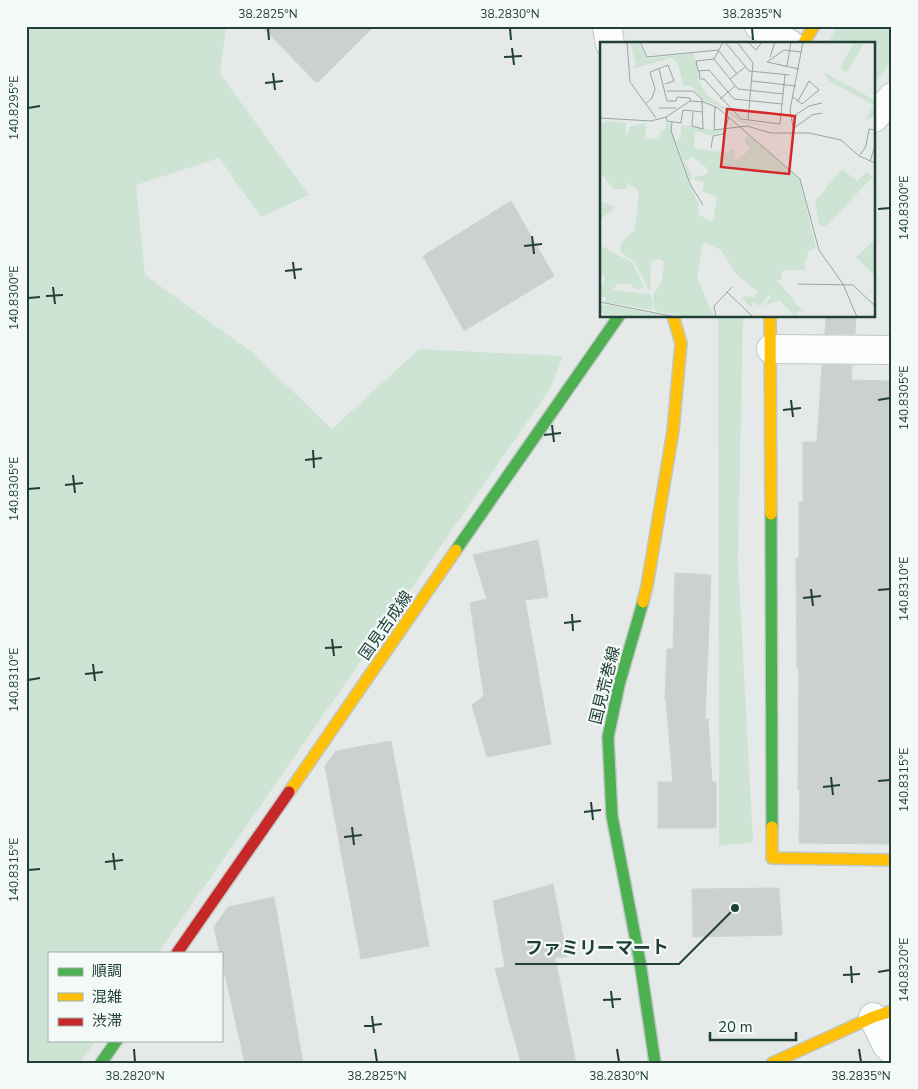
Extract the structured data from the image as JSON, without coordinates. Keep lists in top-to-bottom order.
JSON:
{
  "streets": {
    "street": ["国見吉成線", "国見荒巻線"]
  },
  "places": ["ファミリーマート"],
  "legend": ["順調", "混雑", "渋滞"],
  "scale_bar": "20 m",
  "coordinates": [
    "38.2825°N",
    "38.2830°N",
    "38.2835°N",
    "140.8295°E",
    "140.8300°E",
    "140.8305°E",
    "140.8310°E",
    "140.8315°E",
    "140.8320°E",
    "38.2820°N"
  ]
}
